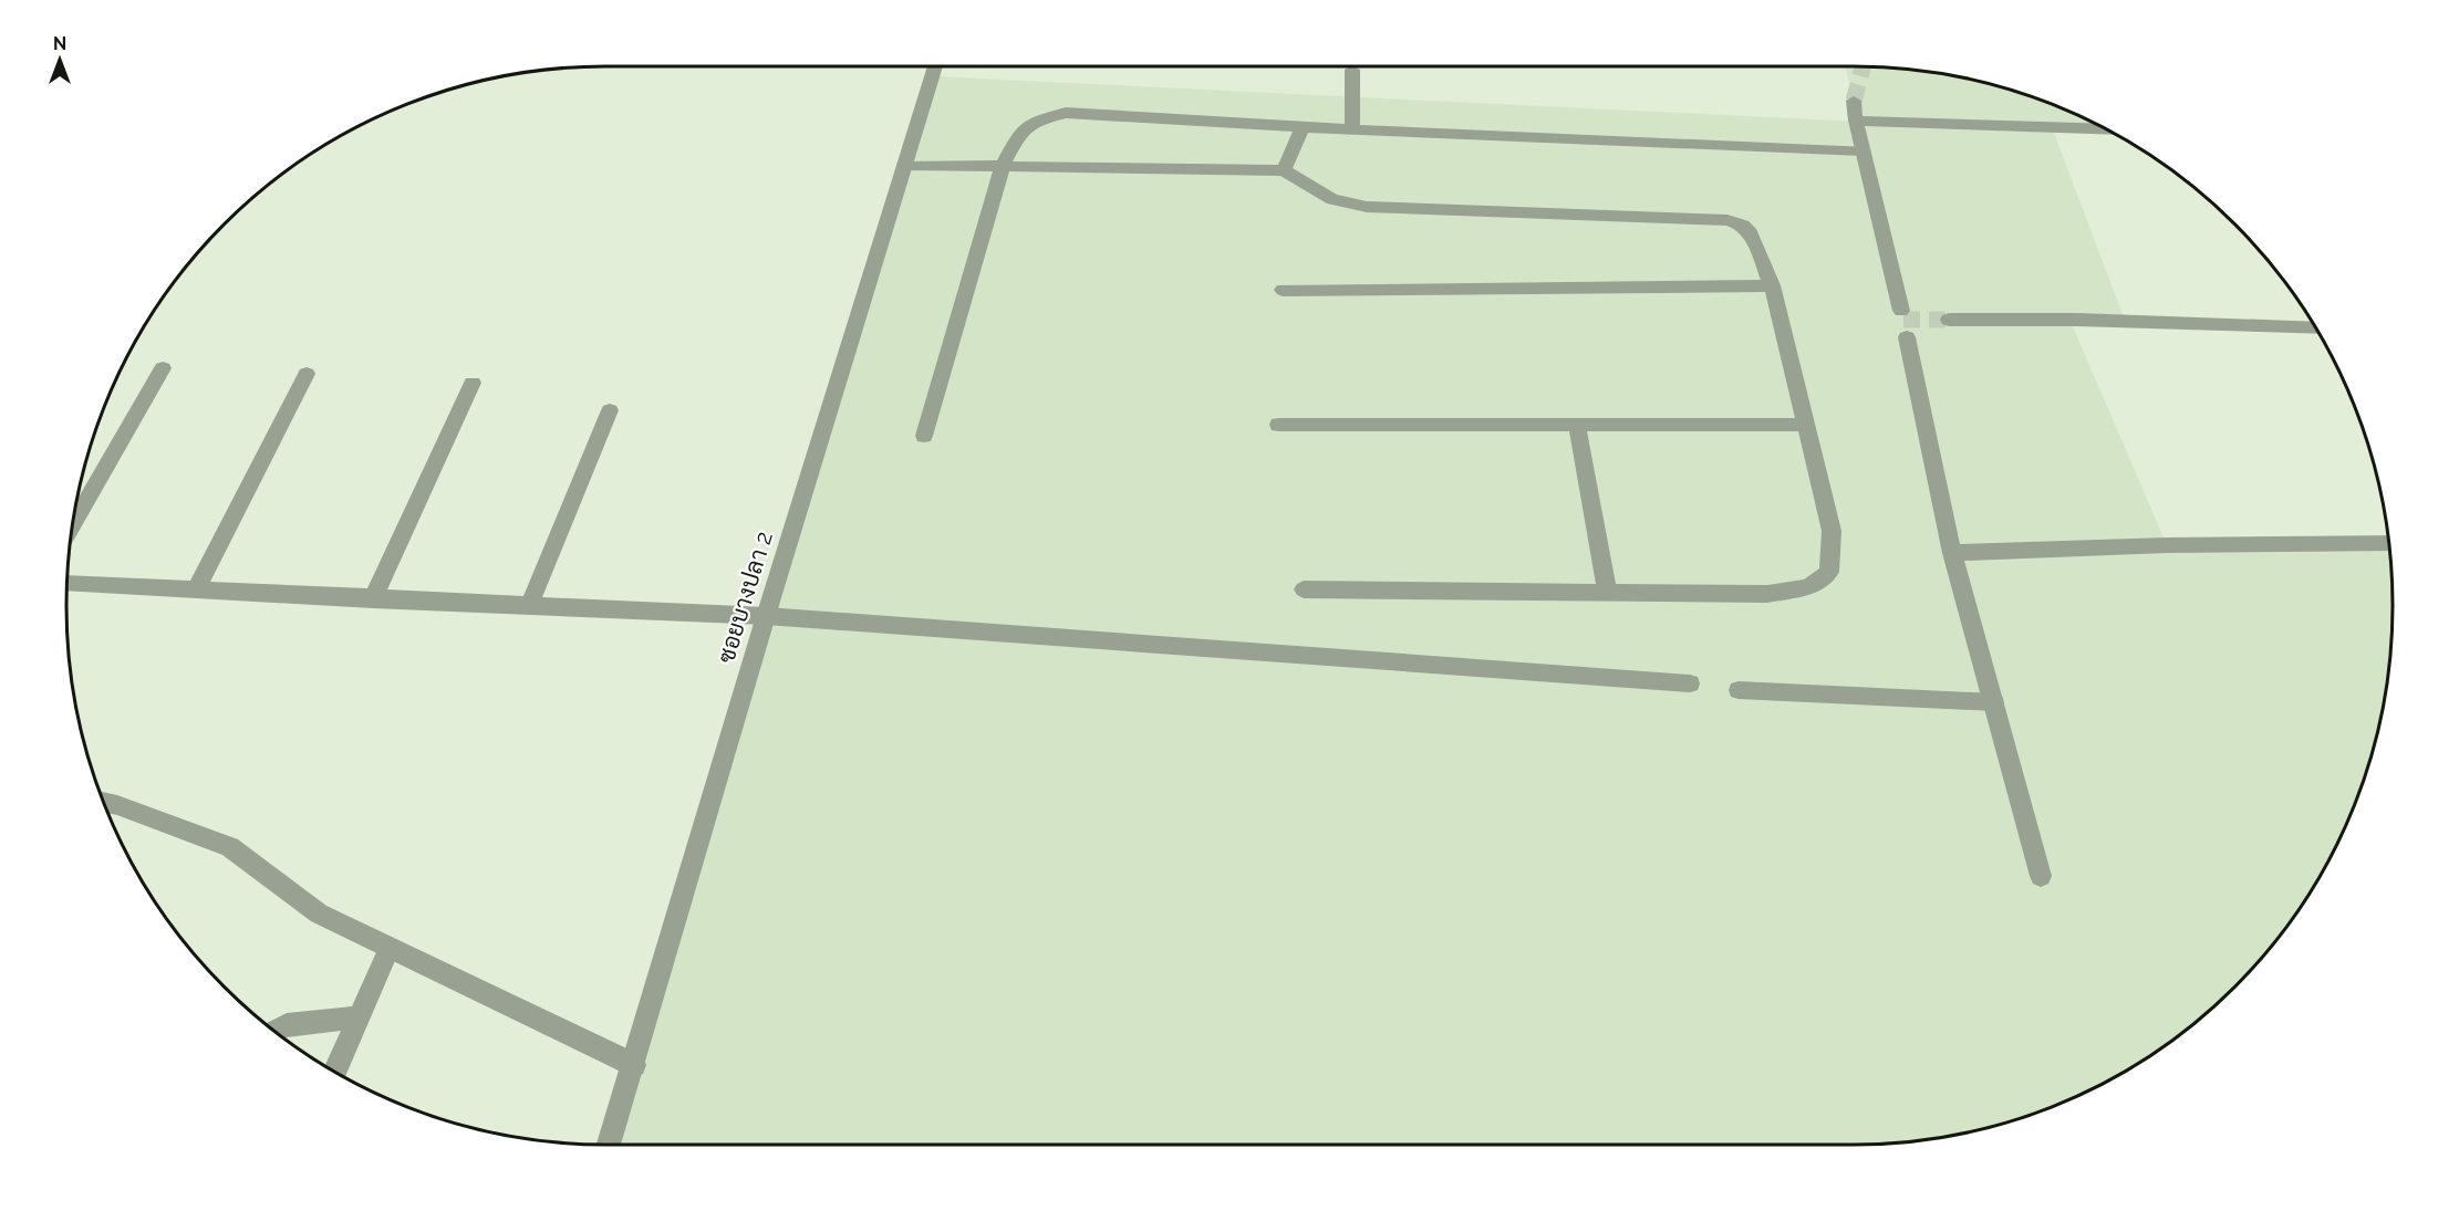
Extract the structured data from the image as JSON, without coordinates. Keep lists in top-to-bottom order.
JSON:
{
  "streets": {
    "street": ["ซอยบางปลา 2"]
  },
  "north": "top"
}
